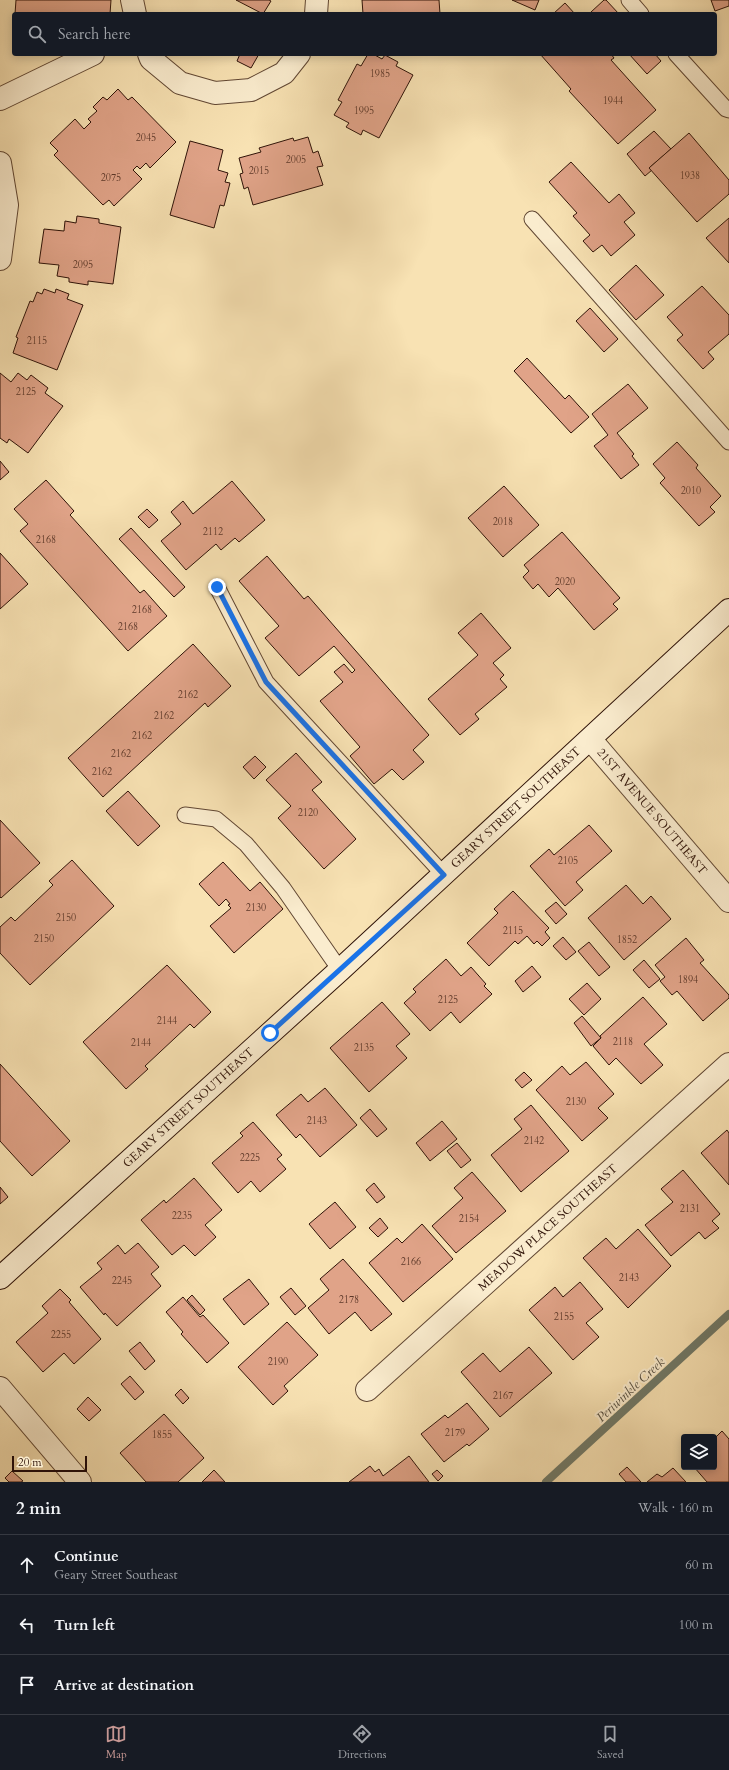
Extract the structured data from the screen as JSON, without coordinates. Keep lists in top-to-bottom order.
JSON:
{
  "streets": {
    "street": ["GEARY STREET SOUTHEAST", "21ST AVENUE SOUTHEAST", "MEADOW PLACE SOUTHEAST"]
  },
  "crossings": [
    ["GEARY STREET SOUTHEAST", "21ST AVENUE SOUTHEAST"]
  ],
  "water": ["Periwinkle Creek"],
  "house_numbers": [
    "1985",
    "1944",
    "1995",
    "2045",
    "2005",
    "2015",
    "1938",
    "2075",
    "2095",
    "2115",
    "2125",
    "2010",
    "2018",
    "2112",
    "2168",
    "2020",
    "2168",
    "2168",
    "2162",
    "2162",
    "2162",
    "2162",
    "2162",
    "2120",
    "2105",
    "2130",
    "2150",
    "2115",
    "2150",
    "1852",
    "1894",
    "2125",
    "2144",
    "2118",
    "2144",
    "2135",
    "2130",
    "2143",
    "2142",
    "2225",
    "2131",
    "2235",
    "2154",
    "2166",
    "2143",
    "2245",
    "2178",
    "2155",
    "2255",
    "2190",
    "2167",
    "2179",
    "1855"
  ],
  "scale_bar": "20 m",
  "page": {
    "search": "Search here",
    "scale": "20 m",
    "heading": ["2 min", "Walk · 160 m"],
    "list": [
      ["Continue", "Geary Street Southeast", "60 m"],
      ["Turn left", "100 m"],
      "Arrive at destination"
    ],
    "nav": ["Map", "Directions", "Saved"]
  }
}
